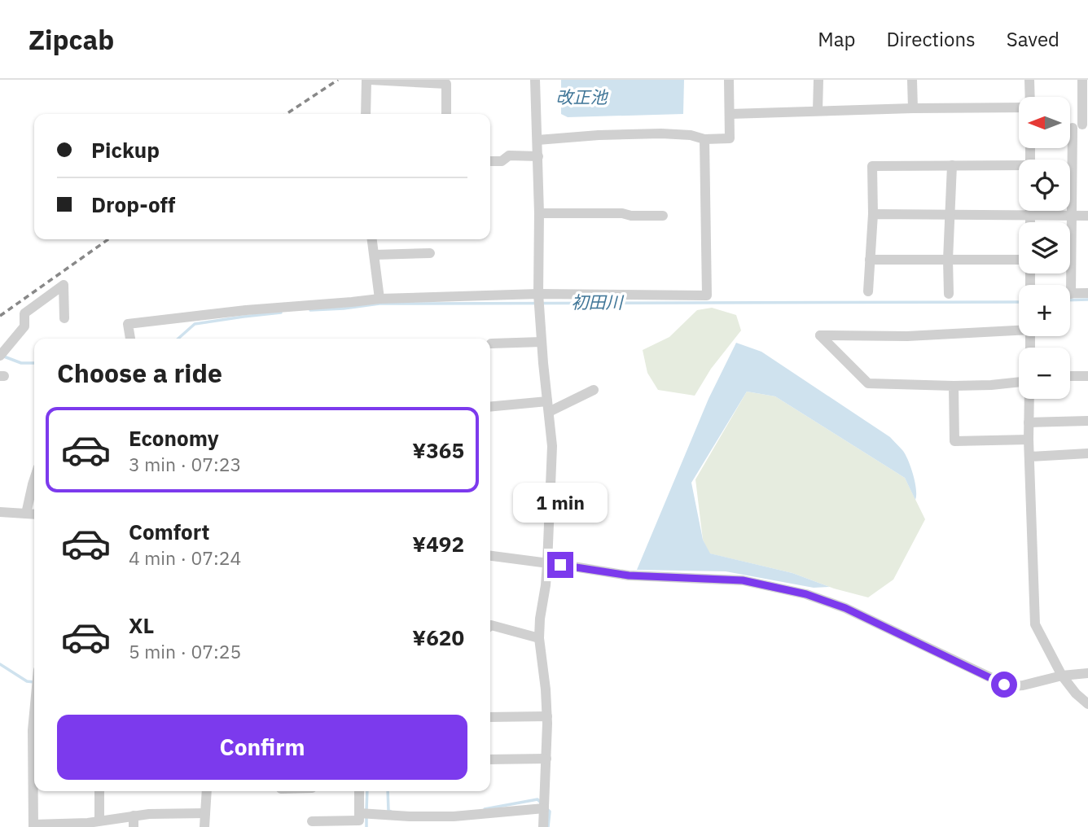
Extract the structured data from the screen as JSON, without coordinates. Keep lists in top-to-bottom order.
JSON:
{
  "water": ["改正池", "初田川"],
  "north": "left",
  "page": {
    "header": "Zipcab",
    "nav": ["Map", "Directions", "Saved"],
    "map_buttons": ["+", "−"],
    "banner": ["Pickup", "Drop-off"],
    "heading": "Choose a ride",
    "list": [
      {
        "name": "Economy",
        "note": "3 min · 07:23",
        "value": "¥365"
      },
      {
        "name": "Comfort",
        "note": "4 min · 07:24",
        "value": "¥492"
      },
      {
        "name": "XL",
        "note": "5 min · 07:25",
        "value": "¥620"
      }
    ],
    "bubble": "1 min",
    "buttons": "Confirm"
  }
}
